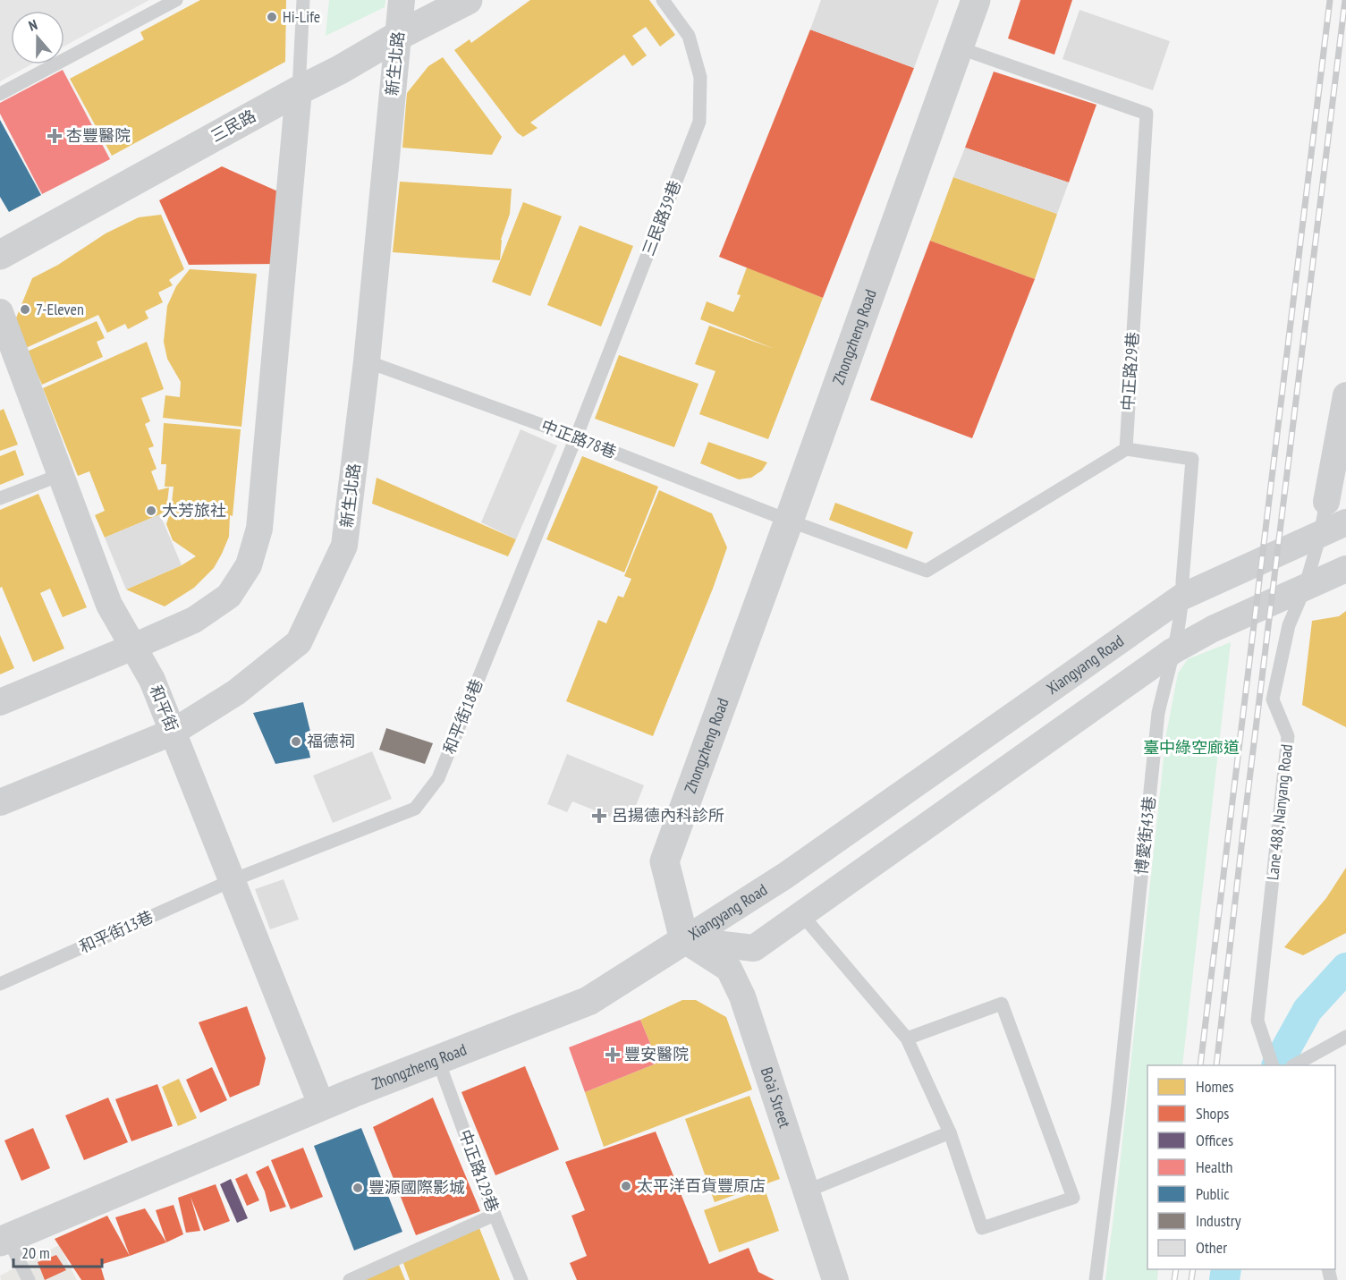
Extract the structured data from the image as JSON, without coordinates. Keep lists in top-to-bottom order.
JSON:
{
  "streets": {
    "street": [
      "新生北路",
      "三民路",
      "Zhongzheng Road",
      "Xiangyang Road",
      "和平街",
      "Bo’ai Street"
    ],
    "lane": [
      "三民路39巷",
      "中正路29巷",
      "中正路78巷",
      "和平街18巷",
      "Lane 488, Nanyang Road",
      "博愛街43巷",
      "和平街13巷",
      "中正路129巷"
    ]
  },
  "crossings": [
    ["新生北路", "三民路"],
    ["新生北路", "中正路78巷"],
    ["新生北路", "和平街"],
    ["三民路39巷", "中正路78巷"],
    ["三民路39巷", "和平街18巷"],
    ["Zhongzheng Road", "中正路29巷"],
    ["Zhongzheng Road", "中正路78巷"],
    ["Zhongzheng Road", "Xiangyang Road"],
    ["Zhongzheng Road", "和平街"],
    ["Zhongzheng Road", "Bo’ai Street"],
    ["Zhongzheng Road", "中正路129巷"],
    ["中正路29巷", "博愛街43巷"],
    ["中正路78巷", "和平街18巷"],
    ["Xiangyang Road", "Lane 488, Nanyang Road"],
    ["Xiangyang Road", "博愛街43巷"],
    ["Xiangyang Road", "Bo’ai Street"],
    ["和平街", "和平街18巷"],
    ["和平街", "和平街13巷"],
    ["和平街18巷", "和平街13巷"]
  ],
  "parks": ["臺中綠空廊道"],
  "places": {
    "other": [
      "Hi-Life",
      "7-Eleven",
      "大芳旅社",
      "福德祠",
      "太平洋百貨豐原店",
      "豐源國際影城"
    ],
    "health": ["杏豐醫院", "呂揚德內科診所", "豐安醫院"]
  },
  "legend": [
    "Homes",
    "Shops",
    "Offices",
    "Health",
    "Public",
    "Industry",
    "Other"
  ],
  "scale_bar": "20 m",
  "north": "top"
}
